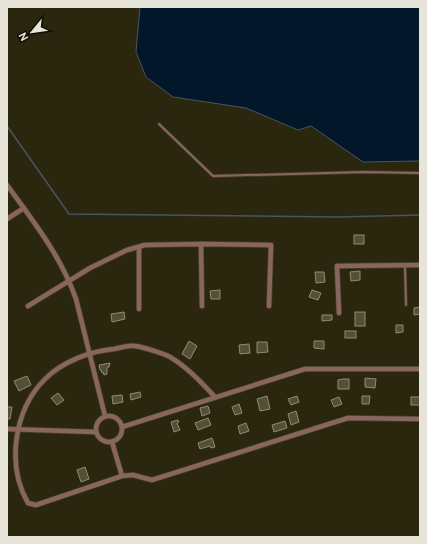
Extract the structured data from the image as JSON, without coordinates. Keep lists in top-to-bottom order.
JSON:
{
  "north": "bottom left"
}
